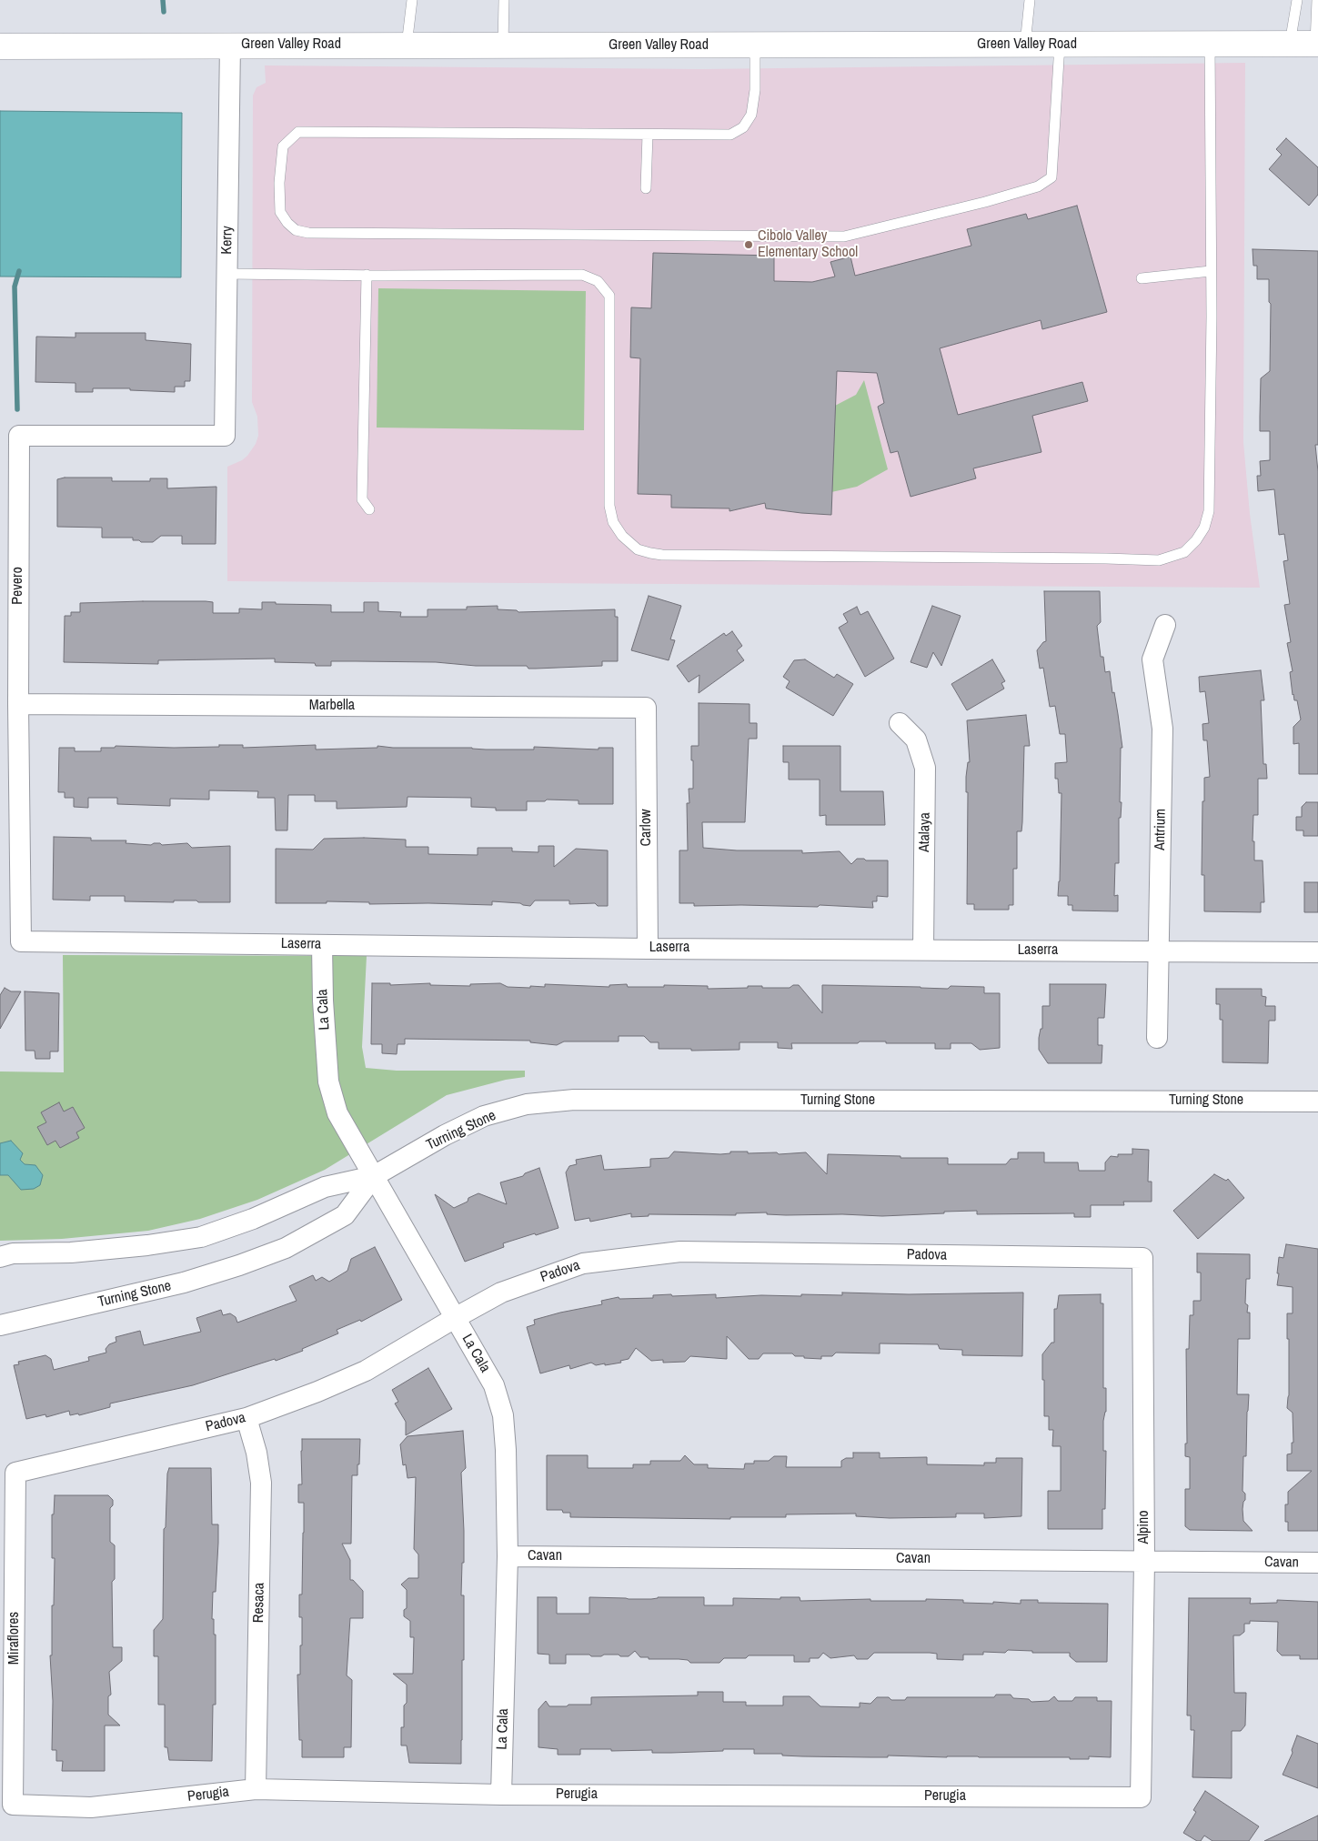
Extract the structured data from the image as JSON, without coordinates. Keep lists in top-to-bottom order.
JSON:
{
  "streets": {
    "street": [
      "Green Valley Road",
      "Kerry",
      "Pevero",
      "Marbella",
      "Carlow",
      "Antrium",
      "Atalaya",
      "Laserra",
      "La Cala",
      "Turning Stone",
      "Padova",
      "Alpino",
      "Cavan",
      "Resaca",
      "Miraflores",
      "Perugia"
    ]
  },
  "crossings": [
    ["Green Valley Road", "Kerry"],
    ["Kerry", "Pevero"],
    ["Pevero", "Marbella"],
    ["Pevero", "Laserra"],
    ["Marbella", "Carlow"],
    ["Carlow", "Laserra"],
    ["Antrium", "Laserra"],
    ["Atalaya", "Laserra"],
    ["Laserra", "La Cala"],
    ["La Cala", "Turning Stone"],
    ["La Cala", "Padova"],
    ["La Cala", "Cavan"],
    ["La Cala", "Perugia"],
    ["Padova", "Alpino"],
    ["Padova", "Resaca"],
    ["Padova", "Miraflores"],
    ["Alpino", "Cavan"],
    ["Alpino", "Perugia"],
    ["Resaca", "Perugia"],
    ["Miraflores", "Perugia"]
  ],
  "places": ["Cibolo Valley Elementary School"]
}
